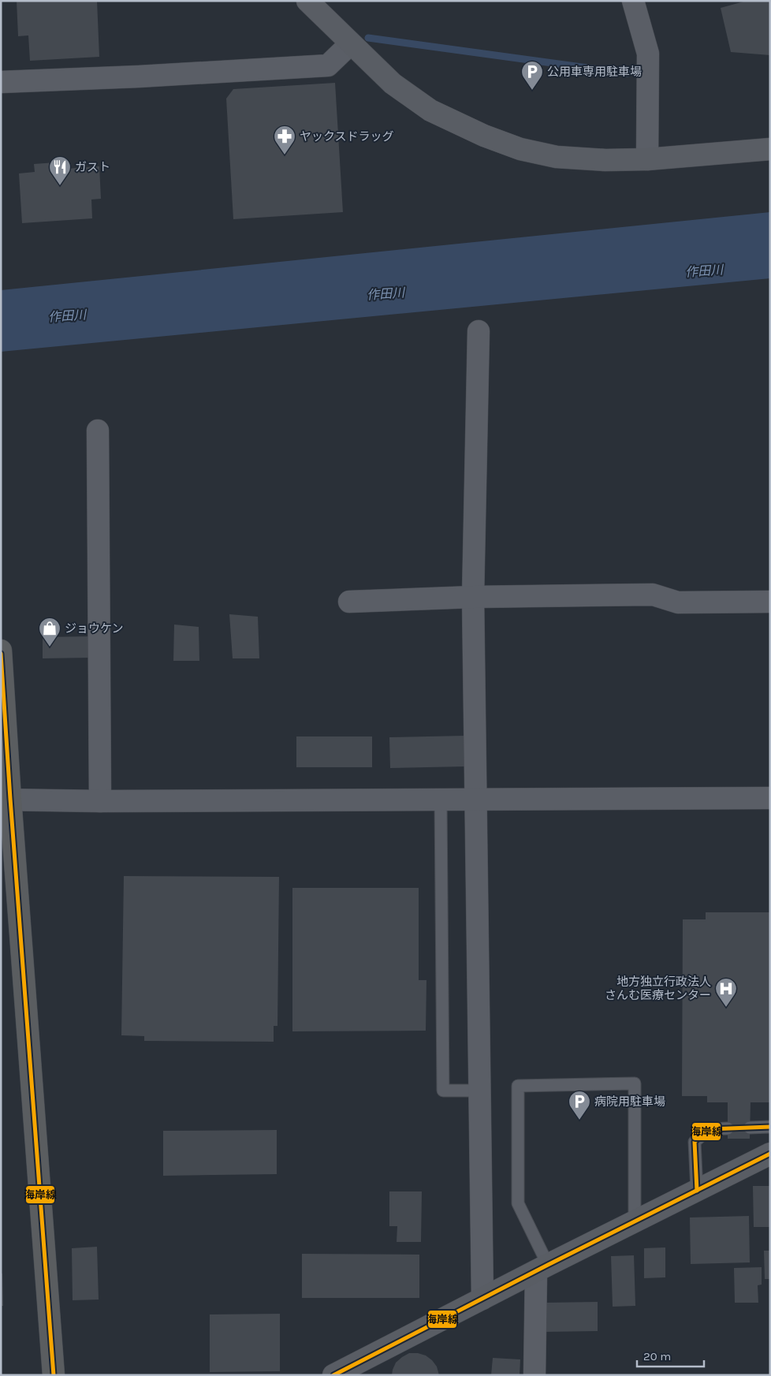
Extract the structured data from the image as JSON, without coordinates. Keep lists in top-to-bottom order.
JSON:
{
  "water": ["作田川"],
  "places": {
    "parking": ["公用車専用駐車場", "病院用駐車場"],
    "pharmacy": ["ヤックスドラッグ"],
    "restaurant": ["ガスト"],
    "shop": ["ジョウケン"],
    "hospital": ["地方独立行政法人 さんむ医療センター"]
  },
  "lines": ["transit line 海岸線"],
  "scale_bar": "20 m"
}
